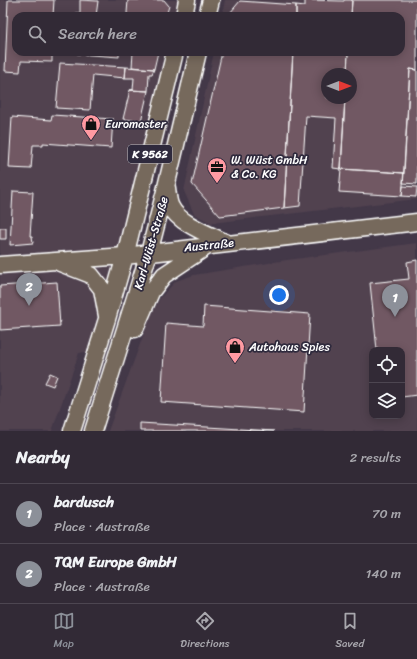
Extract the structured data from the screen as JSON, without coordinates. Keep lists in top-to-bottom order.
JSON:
{
  "streets": {
    "main road": ["K 9562", "Karl-Wüst-Straße", "Austraße"]
  },
  "crossings": [
    ["Karl-Wüst-Straße", "Austraße"]
  ],
  "places": {
    "shop": ["Euromaster", "Autohaus Spies"],
    "office": ["W. Wüst GmbH & Co. KG"]
  },
  "north": "right",
  "page": {
    "search": "Search here",
    "pins": ["2", "1"],
    "heading": ["Nearby", "2 results"],
    "list": [
      {
        "mark": "1",
        "name": "bardusch",
        "note": "Place · Austraße",
        "value": "70 m"
      },
      {
        "mark": "2",
        "name": "TQM Europe GmbH",
        "note": "Place · Austraße",
        "value": "140 m"
      }
    ],
    "nav": ["Map", "Directions", "Saved"]
  }
}
